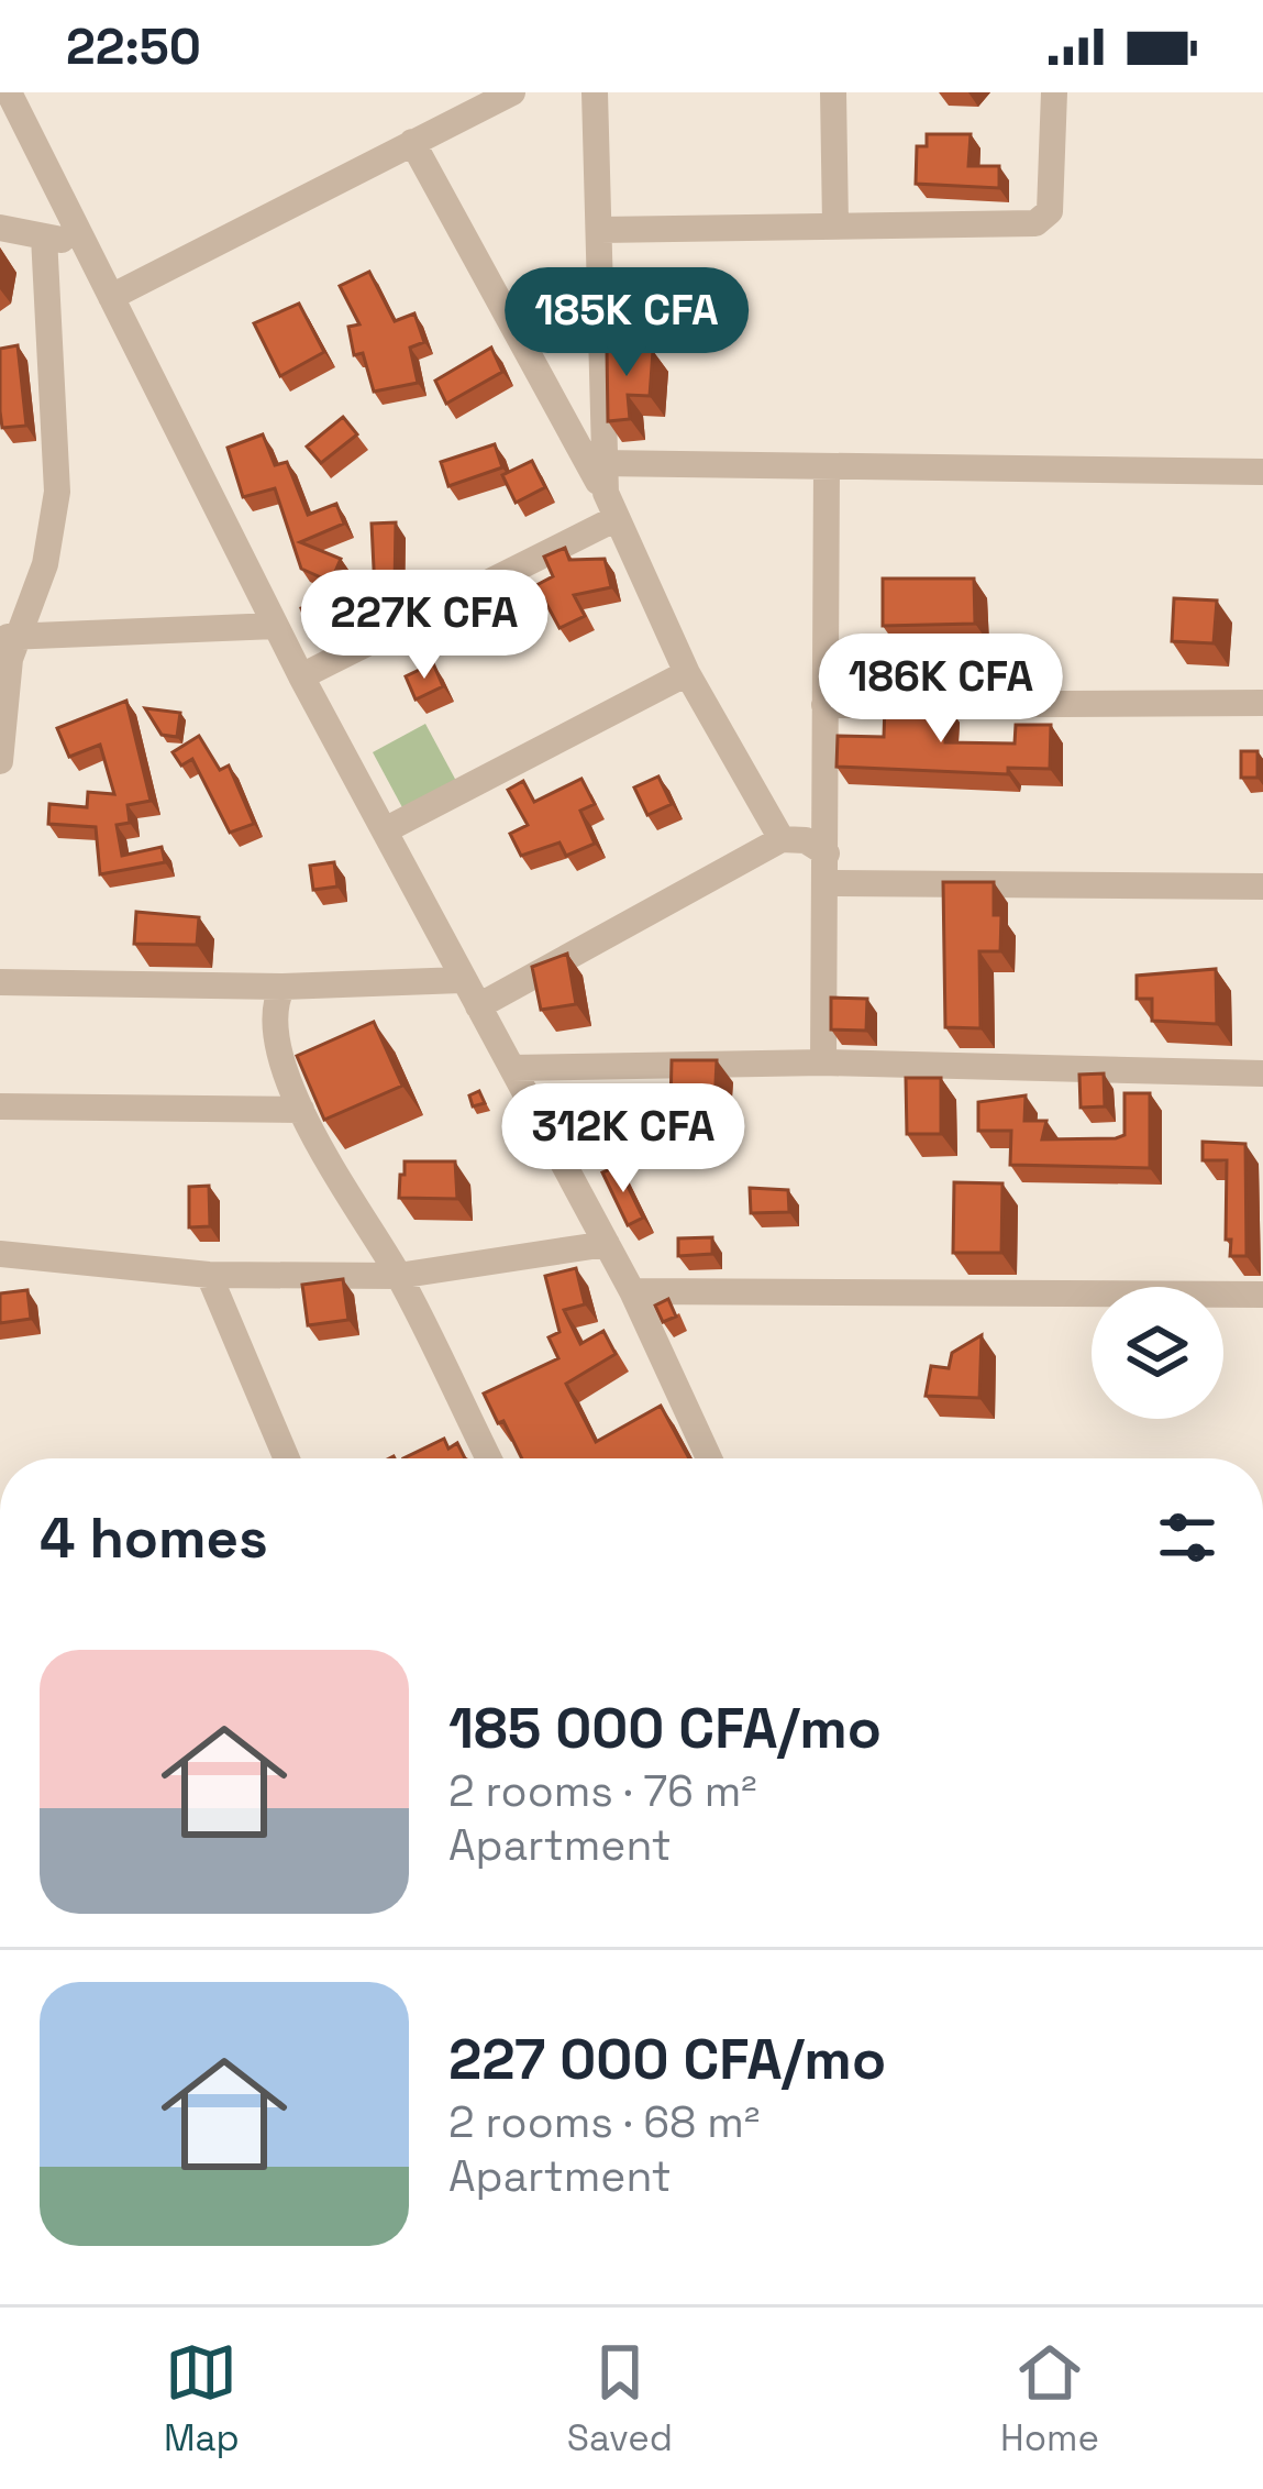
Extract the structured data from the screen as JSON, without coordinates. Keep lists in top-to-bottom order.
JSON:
{
  "page": {
    "status": "22:50",
    "price": [
      "185K CFA",
      "227K CFA",
      "186K CFA",
      "312K CFA"
    ],
    "heading": "4 homes",
    "list": [
      {
        "name": "185 000 CFA/mo",
        "note": "2 rooms · 76 m² · Apartment"
      },
      {
        "name": "227 000 CFA/mo",
        "note": "2 rooms · 68 m² · Apartment"
      }
    ],
    "tabs": ["Map", "Saved", "Home"]
  }
}
